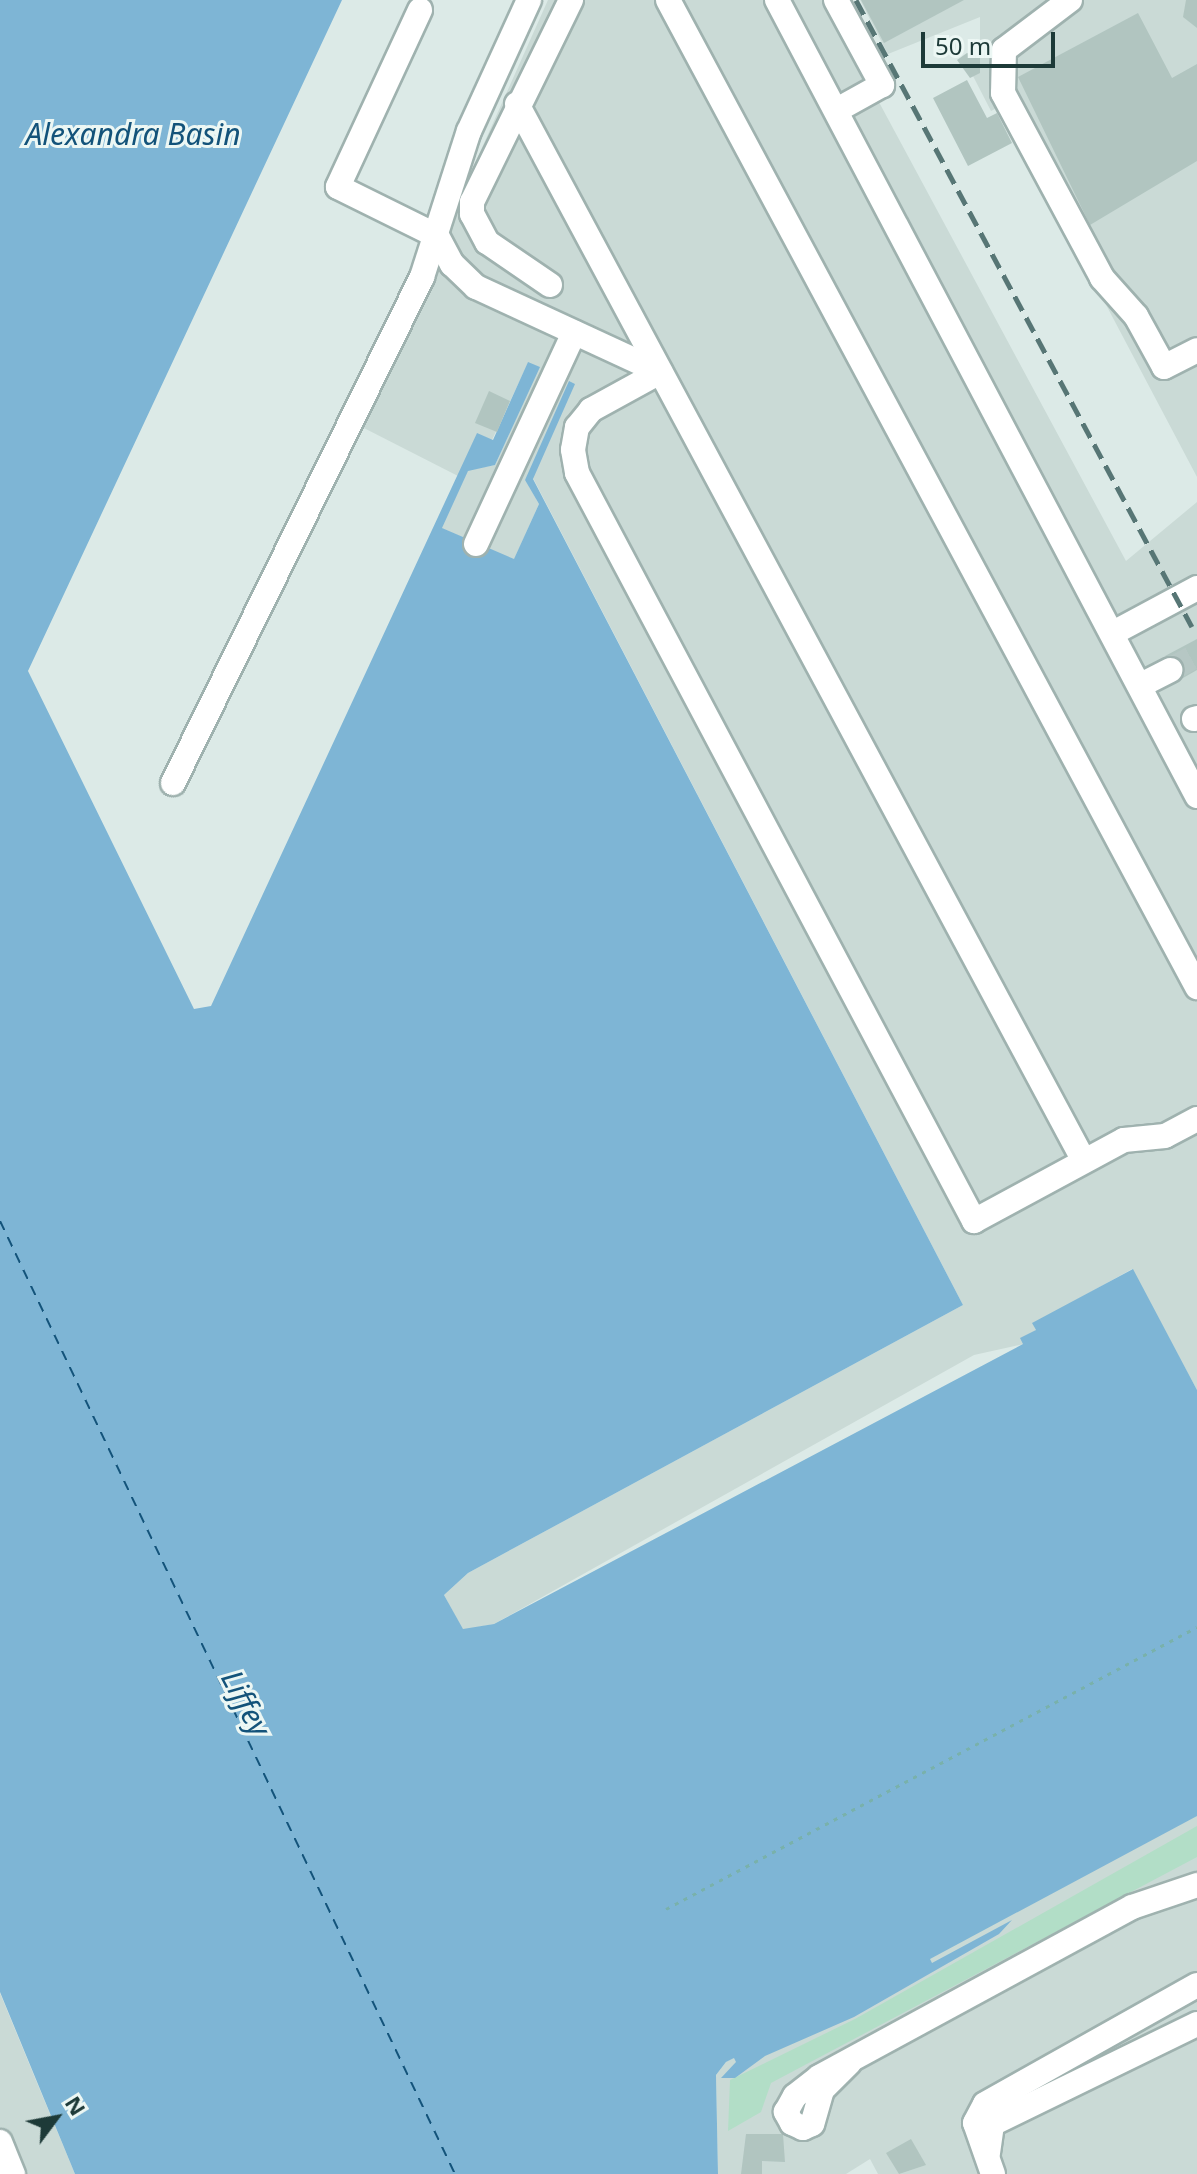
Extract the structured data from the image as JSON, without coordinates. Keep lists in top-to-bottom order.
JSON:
{
  "water": ["Alexandra Basin", "Liffey"],
  "scale_bar": "50 m",
  "north": "top right"
}
